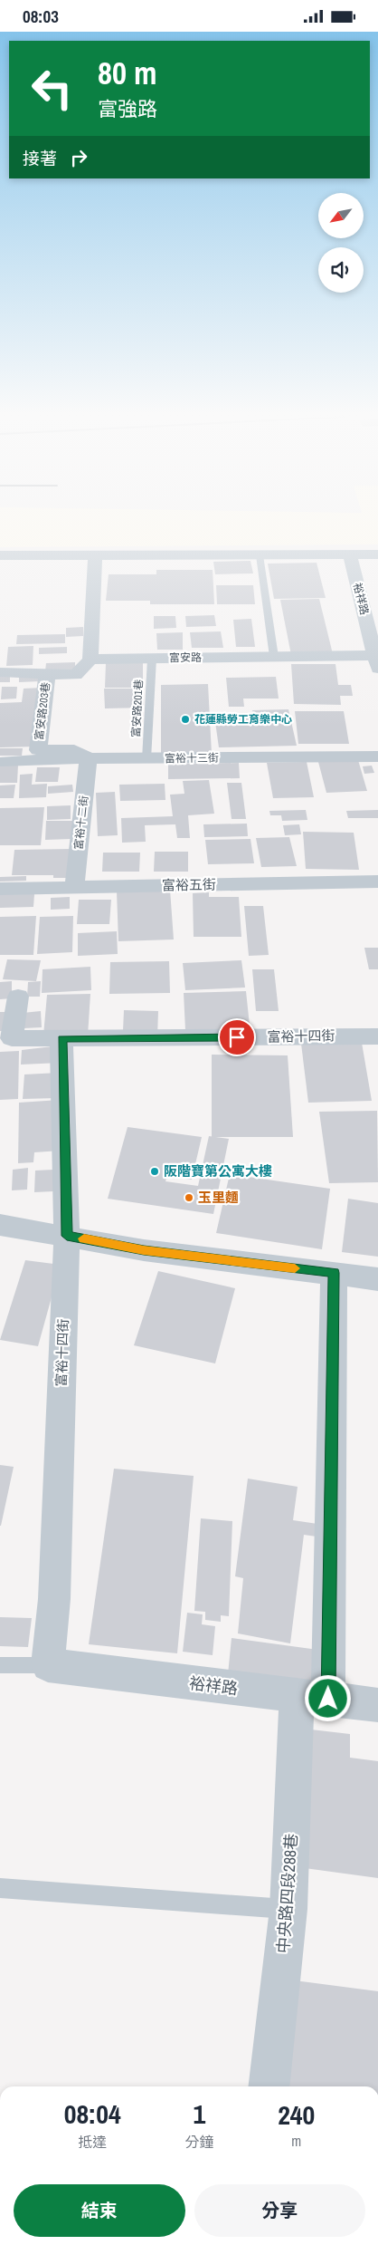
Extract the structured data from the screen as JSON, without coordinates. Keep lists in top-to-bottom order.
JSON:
{
  "streets": {
    "street": [
      "裕祥路",
      "富安路",
      "富安路203巷",
      "富裕十三街",
      "富裕十二街",
      "富裕五街",
      "富裕十四街",
      "中央路四段288巷"
    ],
    "lane": ["富安路201巷"]
  },
  "crossings": [
    ["裕祥路", "富安路"],
    ["裕祥路", "富裕十四街"],
    ["裕祥路", "中央路四段288巷"],
    ["富安路", "富安路201巷"],
    ["富安路201巷", "富裕十三街"],
    ["富安路203巷", "富裕十三街"],
    ["富安路203巷", "富裕十二街"],
    ["富裕十三街", "富裕十二街"],
    ["富裕十二街", "富裕五街"]
  ],
  "places": ["花蓮縣勞工育樂中心", "阪階寶第公寓大樓", "玉里麵"],
  "north": "bottom left",
  "page": {
    "status": "08:03",
    "turn": ["80 m", "富強路"],
    "then": "接著",
    "eta": [
      "08:04",
      "抵達",
      "1",
      "分鐘",
      "240",
      "m"
    ],
    "buttons": ["結束", "分享"]
  }
}
